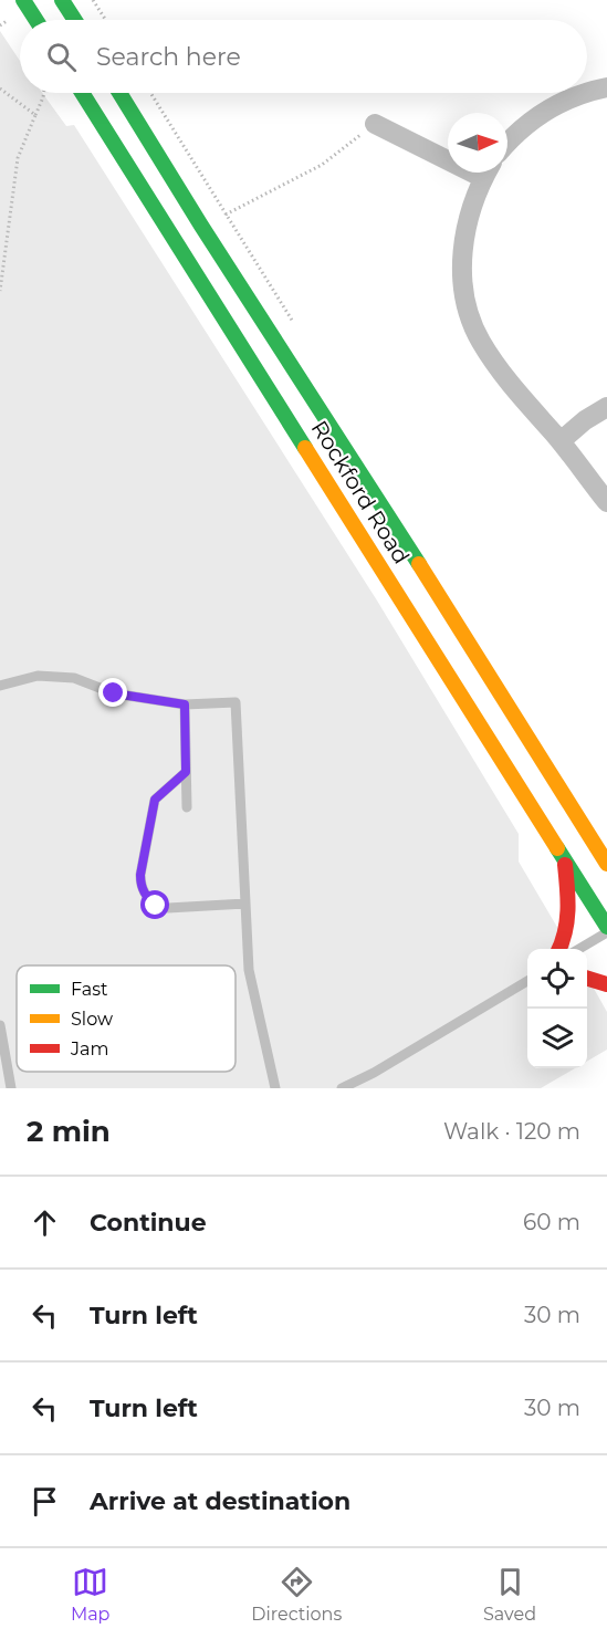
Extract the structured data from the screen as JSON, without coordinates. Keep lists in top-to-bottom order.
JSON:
{
  "streets": {
    "main road": ["Rockford Road"]
  },
  "legend": ["Fast", "Slow", "Jam"],
  "north": "right",
  "page": {
    "search": "Search here",
    "heading": ["2 min", "Walk · 120 m"],
    "list": [
      ["Continue", "60 m"],
      ["Turn left", "30 m"],
      ["Turn left", "30 m"],
      "Arrive at destination"
    ],
    "nav": ["Map", "Directions", "Saved"]
  }
}
